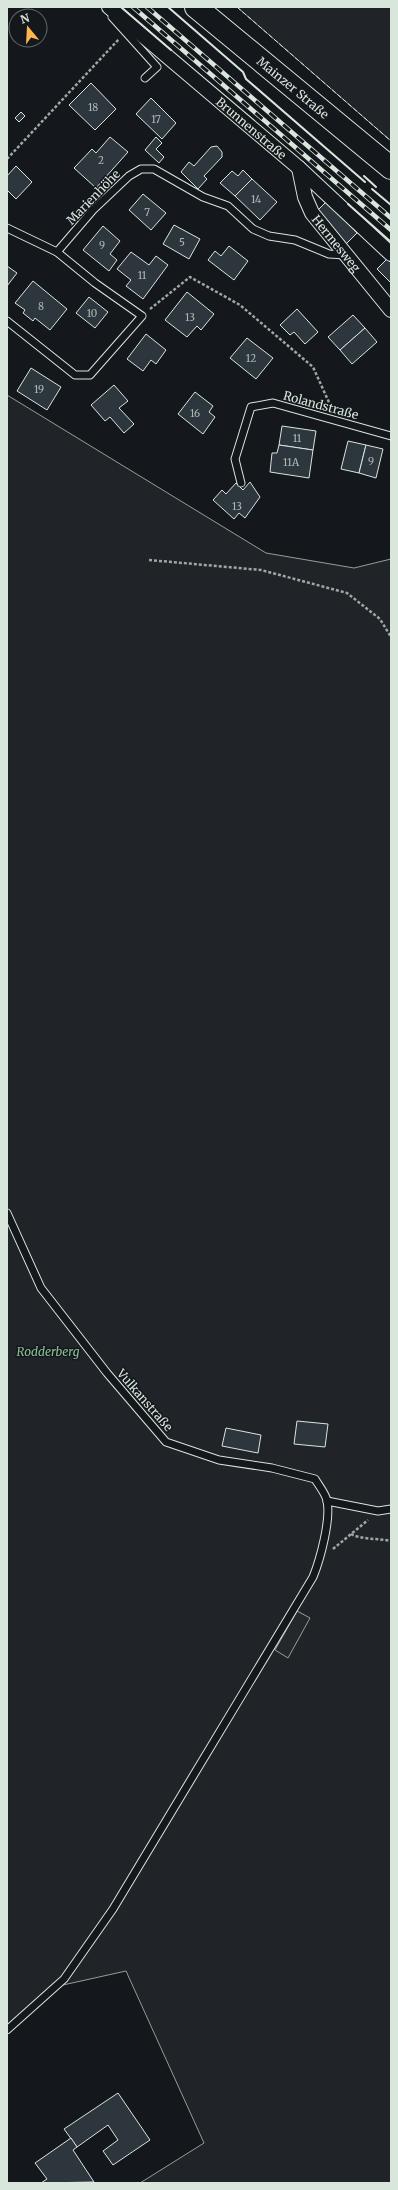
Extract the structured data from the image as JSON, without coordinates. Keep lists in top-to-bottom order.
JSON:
{
  "streets": {
    "main road": ["Mainzer Straße"],
    "street": ["Brunnenstraße", "Hermesweg"],
    "lane": ["Marienhöhe", "Rolandstraße", "Vulkanstraße"]
  },
  "crossings": [
    ["Brunnenstraße", "Hermesweg"],
    ["Marienhöhe", "Hermesweg"]
  ],
  "parks": ["Rodderberg"],
  "house_numbers": [
    "18",
    "17",
    "2",
    "14",
    "7",
    "5",
    "9",
    "11",
    "8",
    "10",
    "13",
    "12",
    "19",
    "16",
    "11",
    "9",
    "11A",
    "13"
  ],
  "north": "top"
}
